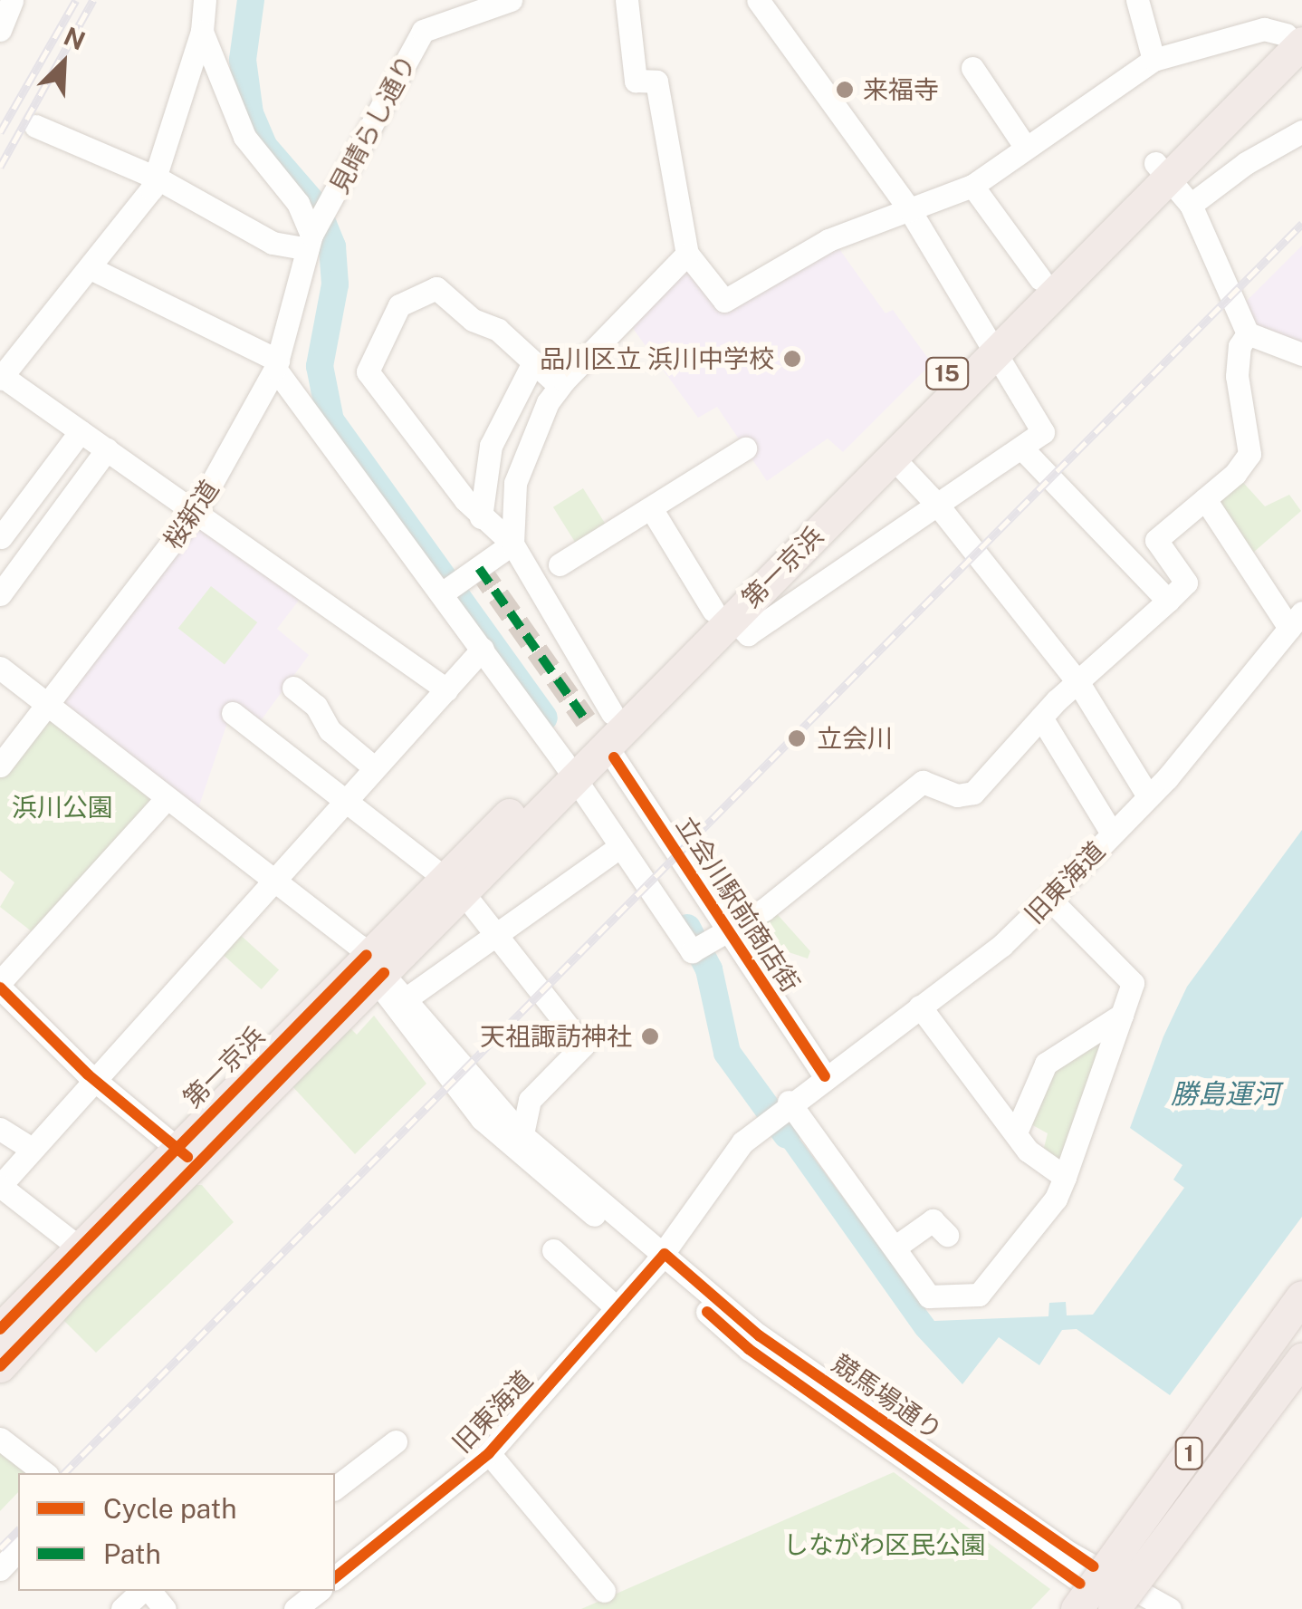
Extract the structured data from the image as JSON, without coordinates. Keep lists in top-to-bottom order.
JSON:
{
  "streets": {
    "highway": ["15", "第一京浜", "1"],
    "street": [
      "見晴らし通り",
      "桜新道",
      "旧東海道",
      "立会川駅前商店街",
      "競馬場通り"
    ]
  },
  "crossings": [
    ["見晴らし通り", "桜新道"],
    ["第一京浜", "立会川駅前商店街"],
    ["第一京浜", "競馬場通り"],
    ["旧東海道", "立会川駅前商店街"],
    ["旧東海道", "競馬場通り"]
  ],
  "water": ["勝島運河"],
  "parks": ["浜川公園", "しながわ区民公園"],
  "places": [
    "来福寺",
    "品川区立 浜川中学校",
    "立会川",
    "天祖諏訪神社"
  ],
  "legend": ["Cycle path", "Path"],
  "north": "top right"
}
